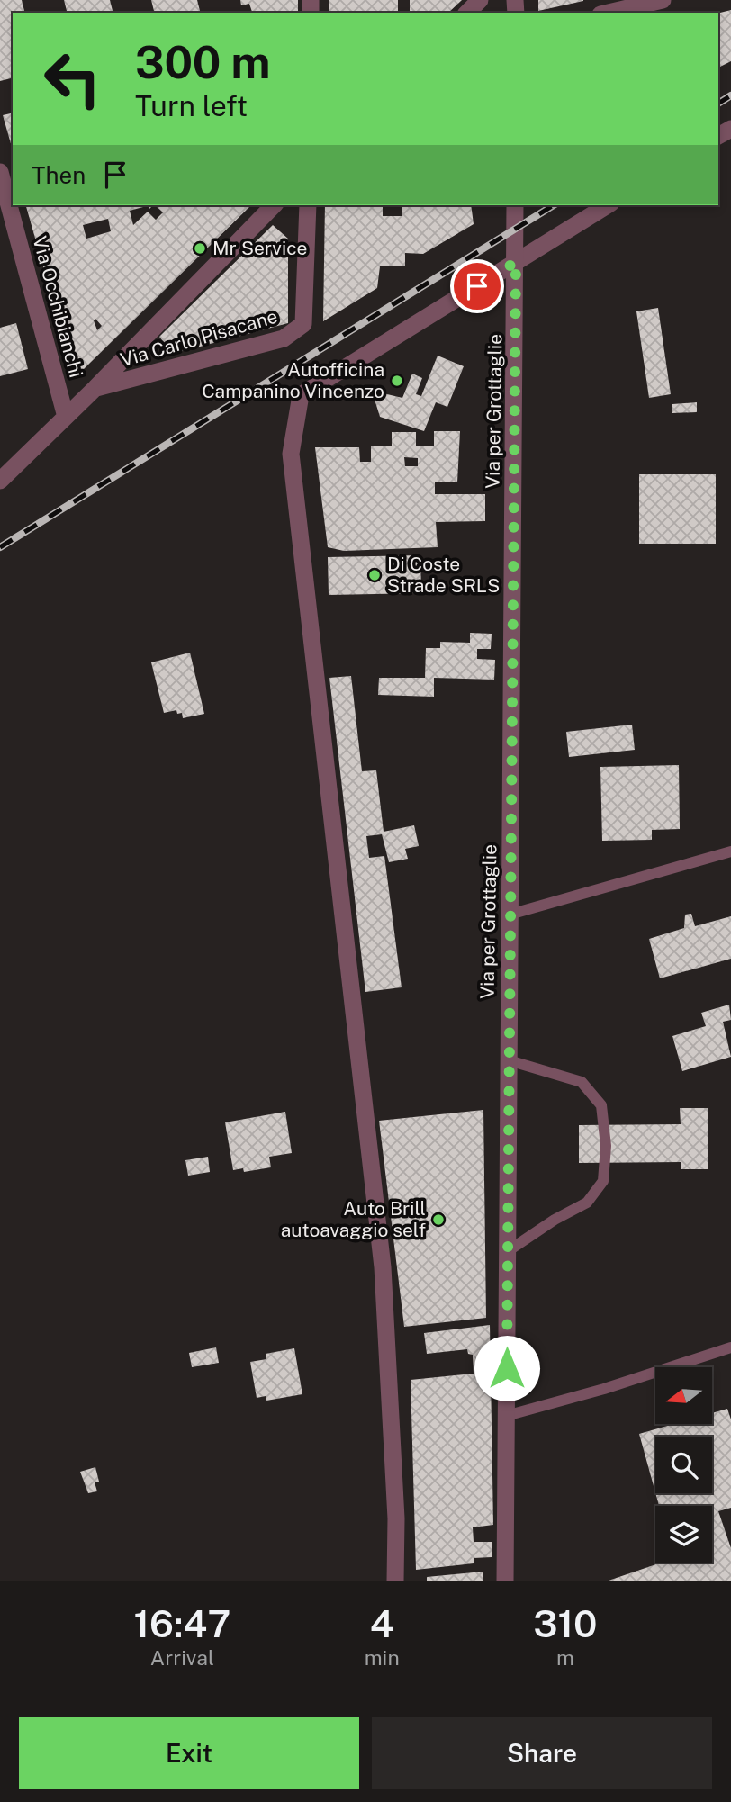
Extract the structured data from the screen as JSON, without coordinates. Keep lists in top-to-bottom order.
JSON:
{
  "streets": {
    "street": ["Via Occhibianchi", "Via Carlo Pisacane", "Via per Grottaglie"]
  },
  "places": [
    "Mr Service",
    "Autofficina Campanino Vincenzo",
    "Di Coste Strade SRLS",
    "Auto Brill autoavaggio self"
  ],
  "north": "left",
  "page": {
    "turn": ["300 m", "Turn left"],
    "then": "Then",
    "eta": [
      "16:47",
      "Arrival",
      "4",
      "min",
      "310",
      "m"
    ],
    "buttons": ["Exit", "Share"]
  }
}
